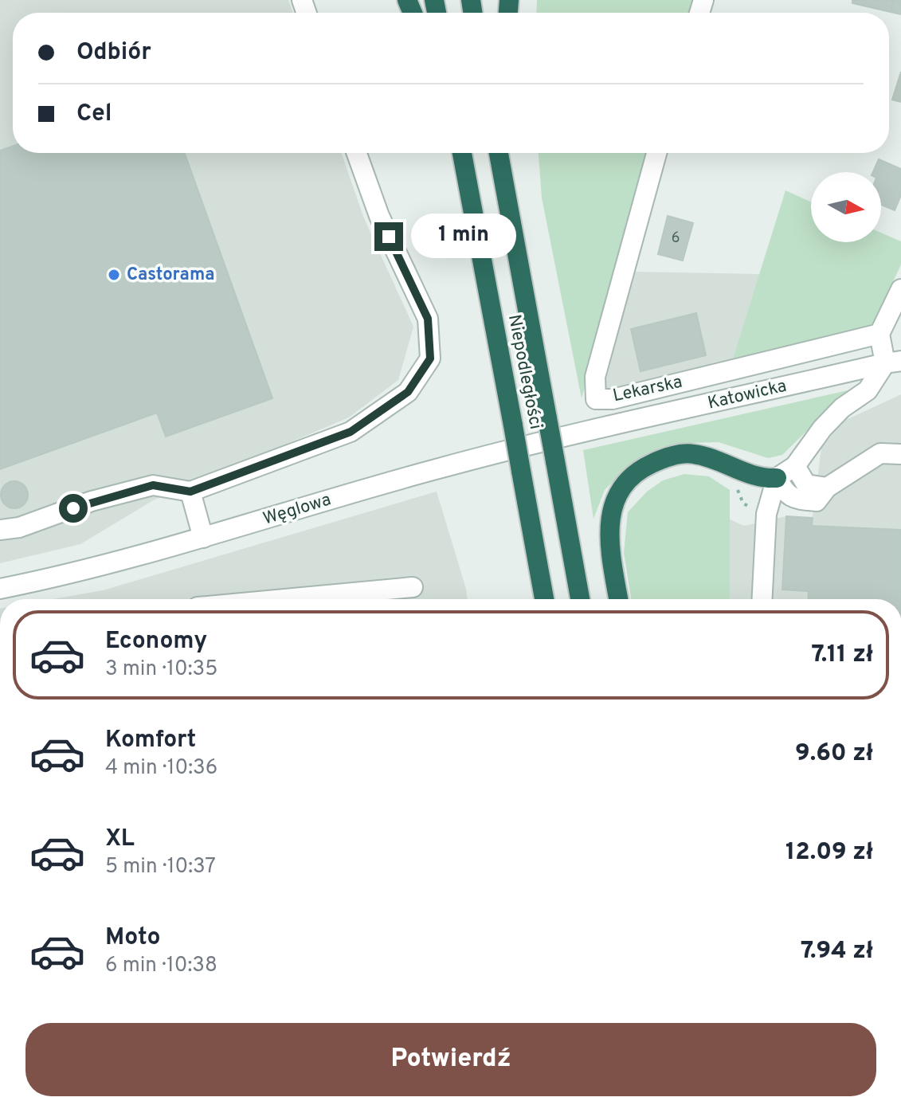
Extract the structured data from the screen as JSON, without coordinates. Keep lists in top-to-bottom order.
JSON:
{
  "streets": {
    "highway": ["Niepodległości"],
    "street": ["Lekarska", "Katowicka", "Węglowa"]
  },
  "crossings": [
    ["Katowicka", "Węglowa"]
  ],
  "places": ["Castorama"],
  "house_numbers": ["6"],
  "north": "right",
  "page": {
    "banner": ["Odbiór", "Cel"],
    "bubble": "1 min",
    "list": [
      {
        "name": "Economy",
        "note": "3 min · 10:35",
        "value": "7.11 zł"
      },
      {
        "name": "Komfort",
        "note": "4 min · 10:36",
        "value": "9.60 zł"
      },
      {
        "name": "XL",
        "note": "5 min · 10:37",
        "value": "12.09 zł"
      },
      {
        "name": "Moto",
        "note": "6 min · 10:38",
        "value": "7.94 zł"
      }
    ],
    "buttons": "Potwierdź"
  }
}
